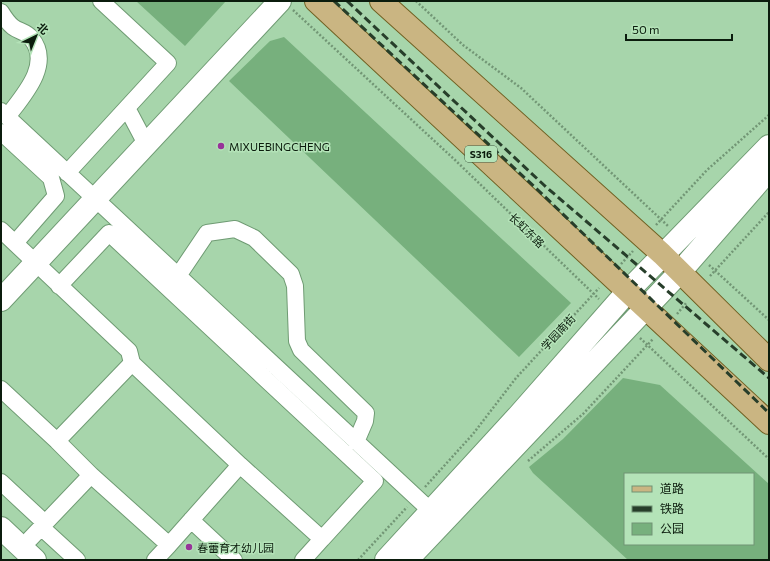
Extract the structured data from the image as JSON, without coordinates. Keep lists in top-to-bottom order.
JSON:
{
  "streets": {
    "main road": ["S316"],
    "path": ["长虹东路", "学园南街"]
  },
  "crossings": [
    ["S316", "学园南街"],
    ["长虹东路", "学园南街"]
  ],
  "places": ["MIXUEBINGCHENG", "春蕾育才幼儿园"],
  "legend": ["道路", "铁路", "公园"],
  "scale_bar": "50 m",
  "north": "top right"
}
